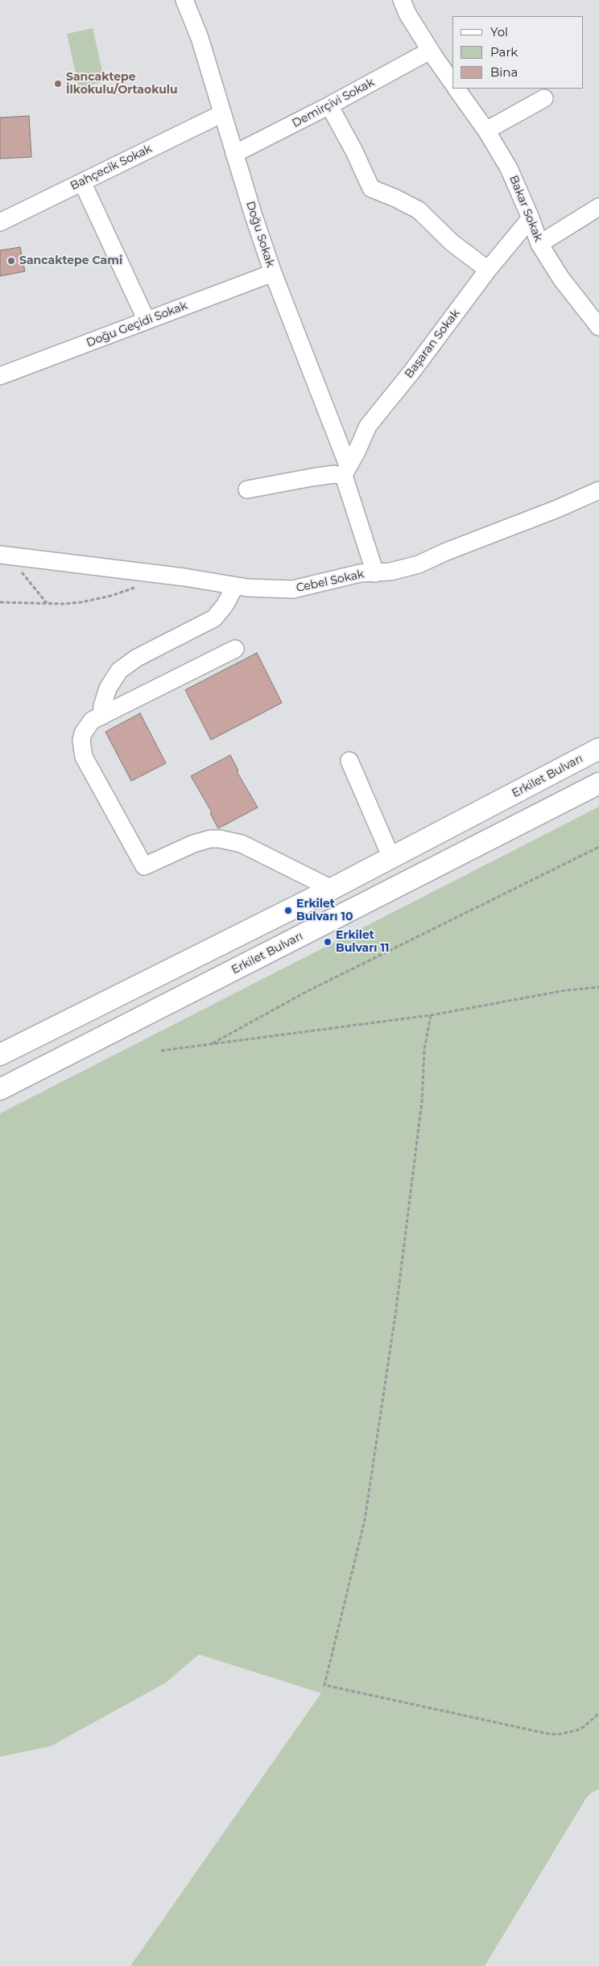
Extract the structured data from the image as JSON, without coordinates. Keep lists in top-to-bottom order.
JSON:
{
  "streets": {
    "main road": ["Erkilet Bulvarı"],
    "street": [
      "Demirçivi Sokak",
      "Bahçecik Sokak",
      "Bakar Sokak",
      "Doğu Sokak",
      "Doğu Geçidi Sokak",
      "Başaran Sokak",
      "Cebel Sokak"
    ]
  },
  "crossings": [
    ["Demirçivi Sokak", "Doğu Sokak"],
    ["Bahçecik Sokak", "Doğu Sokak"],
    ["Bakar Sokak", "Başaran Sokak"],
    ["Doğu Sokak", "Doğu Geçidi Sokak"],
    ["Doğu Sokak", "Başaran Sokak"],
    ["Doğu Sokak", "Cebel Sokak"]
  ],
  "places": [
    "Sancaktepe İlkokulu/Ortaokulu",
    "Sancaktepe Cami",
    "Erkilet Bulvarı 10",
    "Erkilet Bulvarı 11"
  ],
  "legend": ["Yol", "Park", "Bina"]
}
